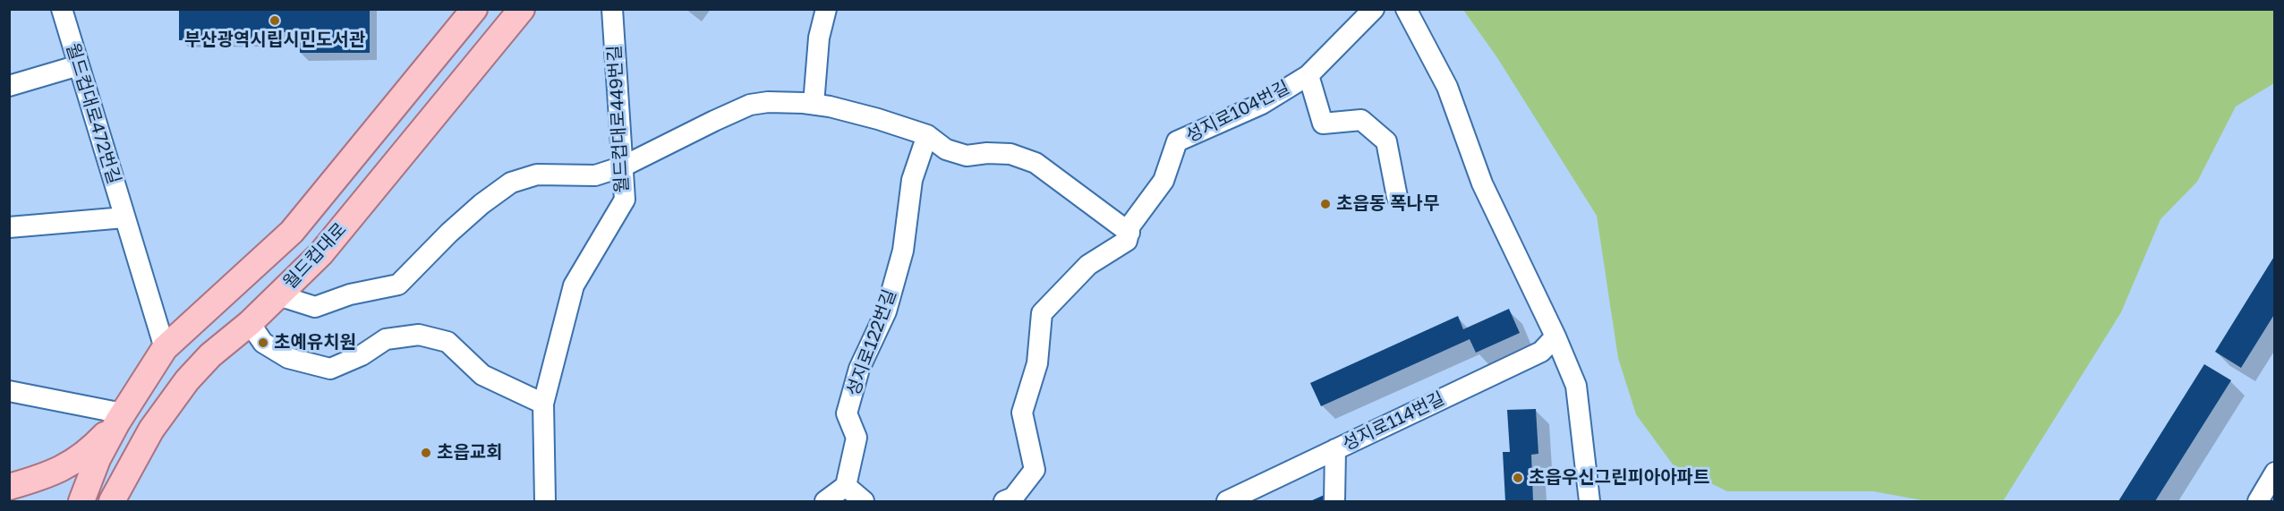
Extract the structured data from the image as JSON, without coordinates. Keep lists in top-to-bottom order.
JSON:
{
  "streets": {
    "main road": ["월드컵대로"],
    "street": [
      "성지로104번길",
      "월드컵대로472번길",
      "월드컵대로449번길",
      "성지로122번길",
      "성지로114번길"
    ]
  },
  "crossings": [
    ["월드컵대로472번길", "월드컵대로"]
  ],
  "places": [
    "부산광역시립시민도서관",
    "초읍동 폭나무",
    "초예유치원",
    "초읍교회",
    "초읍우신그린피아아파트"
  ]
}
